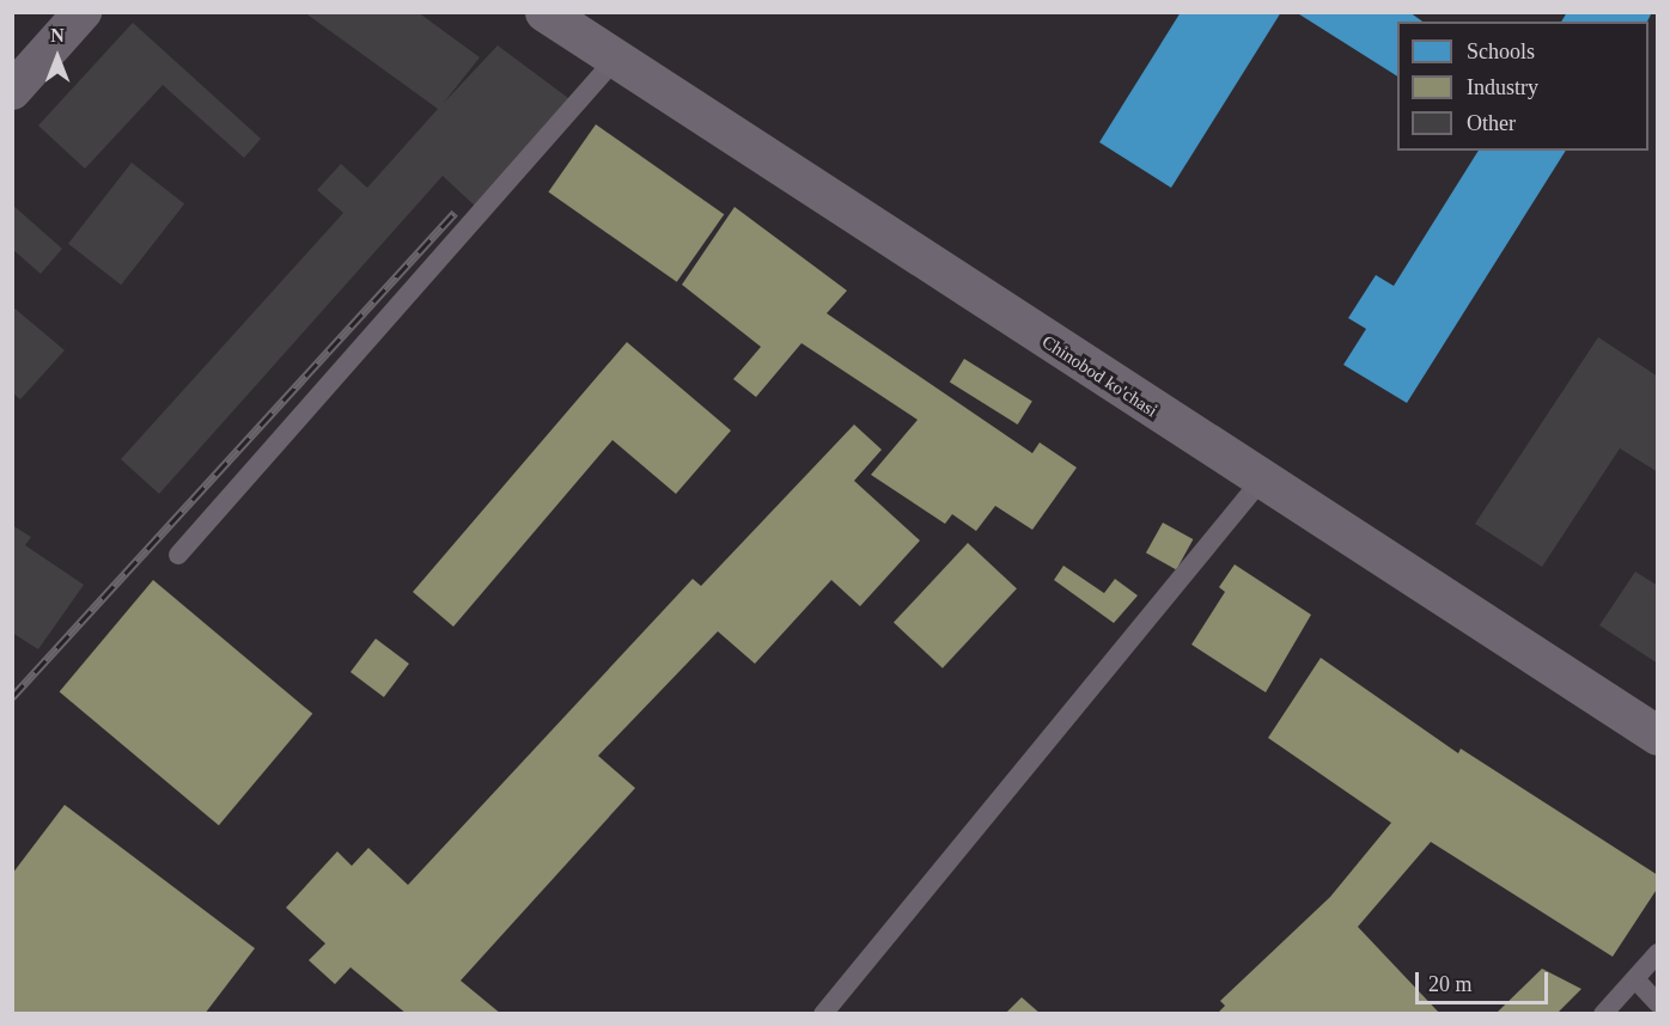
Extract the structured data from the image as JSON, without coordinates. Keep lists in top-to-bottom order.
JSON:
{
  "streets": {
    "street": ["Chinobod ko'chasi"]
  },
  "legend": ["Schools", "Industry", "Other"],
  "scale_bar": "20 m",
  "north": "top"
}
